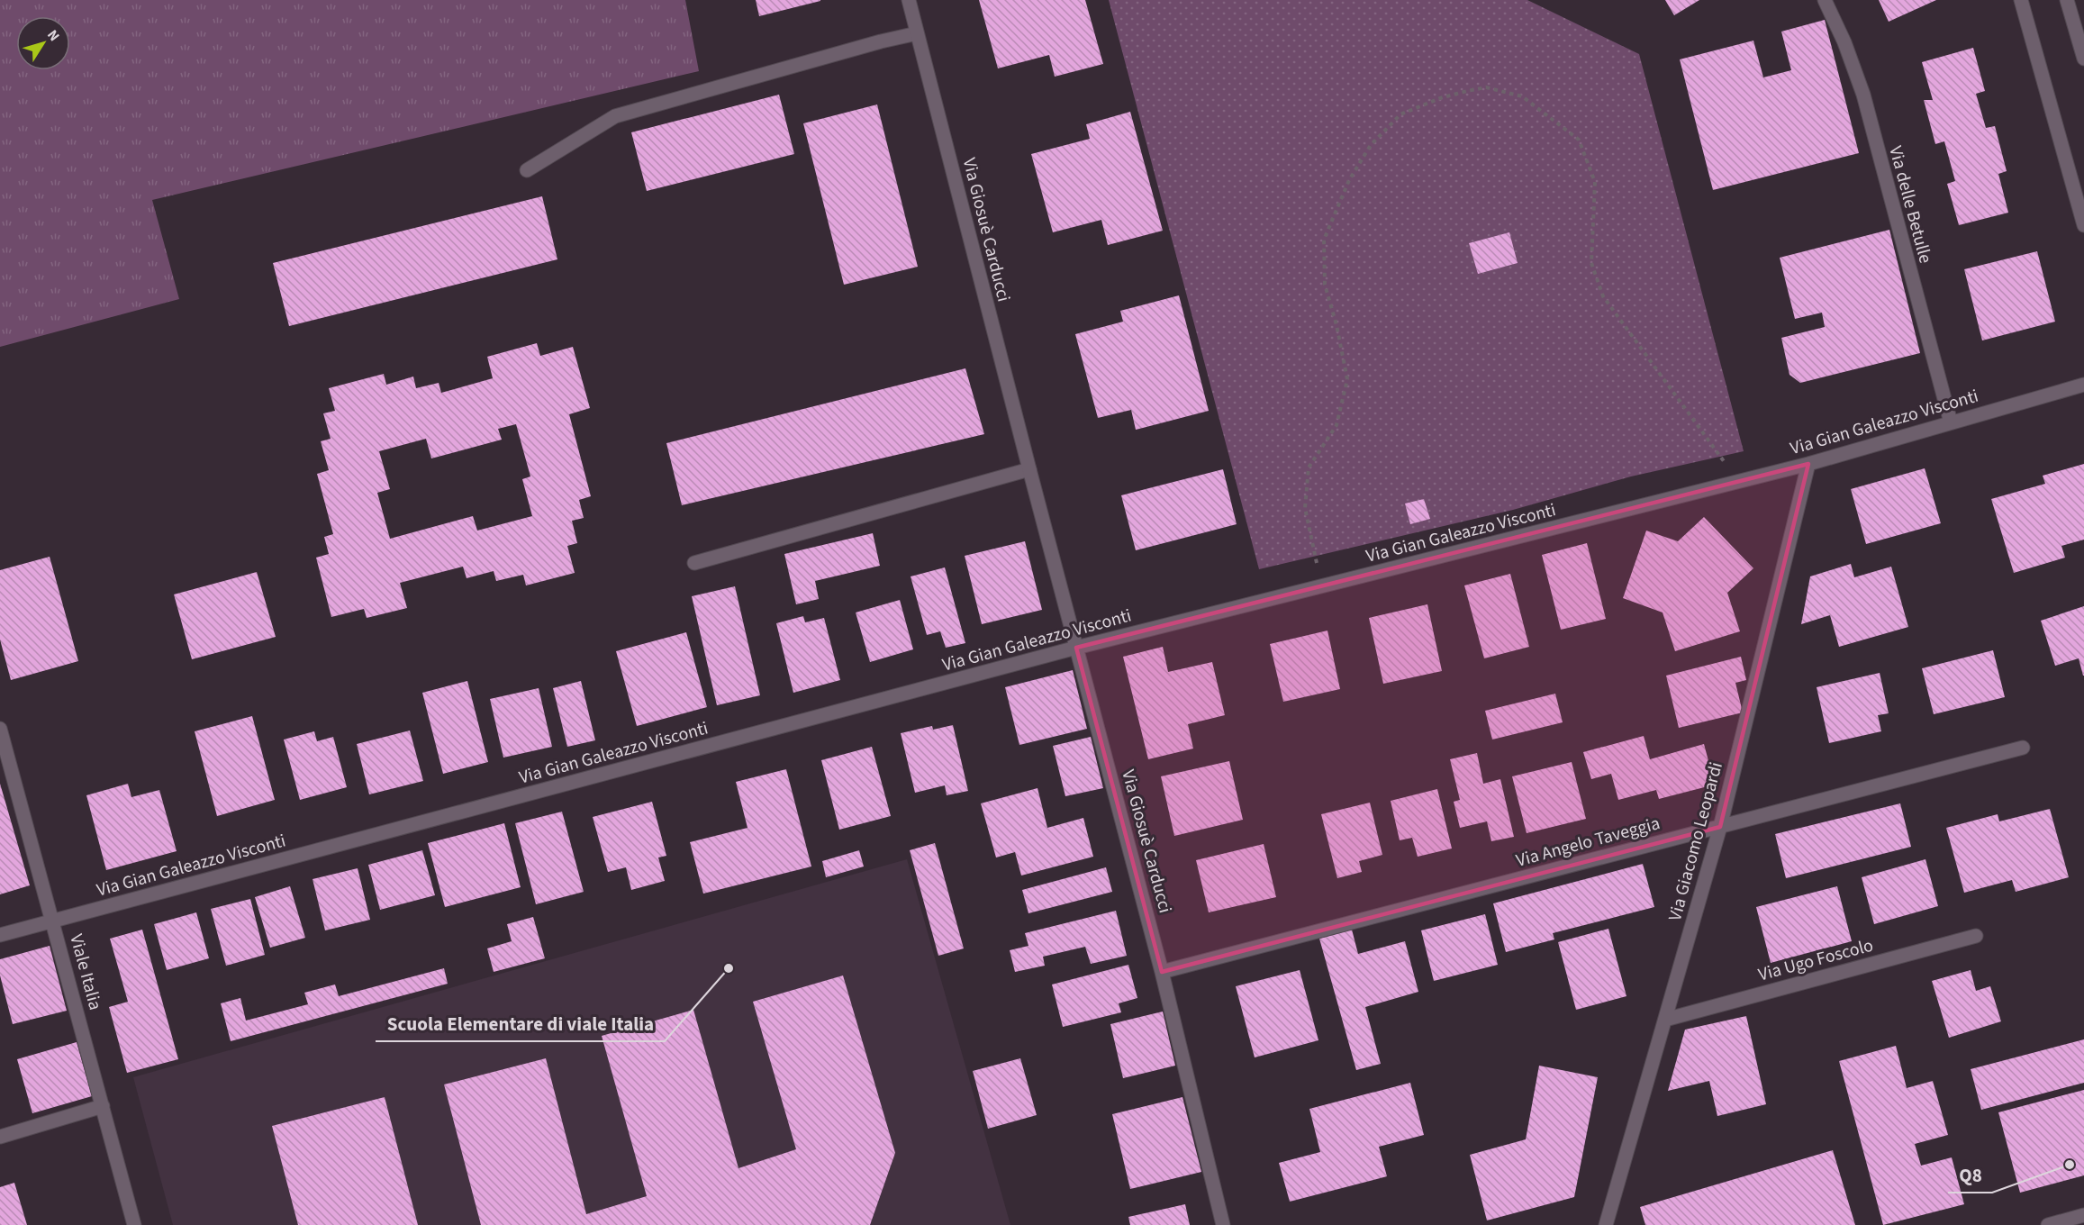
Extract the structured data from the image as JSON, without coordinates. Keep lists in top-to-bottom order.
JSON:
{
  "streets": {
    "street": [
      "Via delle Betulle",
      "Via Giosuè Carducci",
      "Via Gian Galeazzo Visconti",
      "Via Angelo Taveggia",
      "Via Giacomo Leopardi",
      "Via Ugo Foscolo",
      "Viale Italia"
    ]
  },
  "crossings": [
    ["Via delle Betulle", "Via Gian Galeazzo Visconti"],
    ["Via Giosuè Carducci", "Via Gian Galeazzo Visconti"],
    ["Via Giosuè Carducci", "Via Angelo Taveggia"],
    ["Via Gian Galeazzo Visconti", "Via Giacomo Leopardi"],
    ["Via Gian Galeazzo Visconti", "Viale Italia"],
    ["Via Angelo Taveggia", "Via Giacomo Leopardi"],
    ["Via Giacomo Leopardi", "Via Ugo Foscolo"]
  ],
  "places": ["Scuola Elementare di viale Italia", "Q8"],
  "north": "top right"
}
